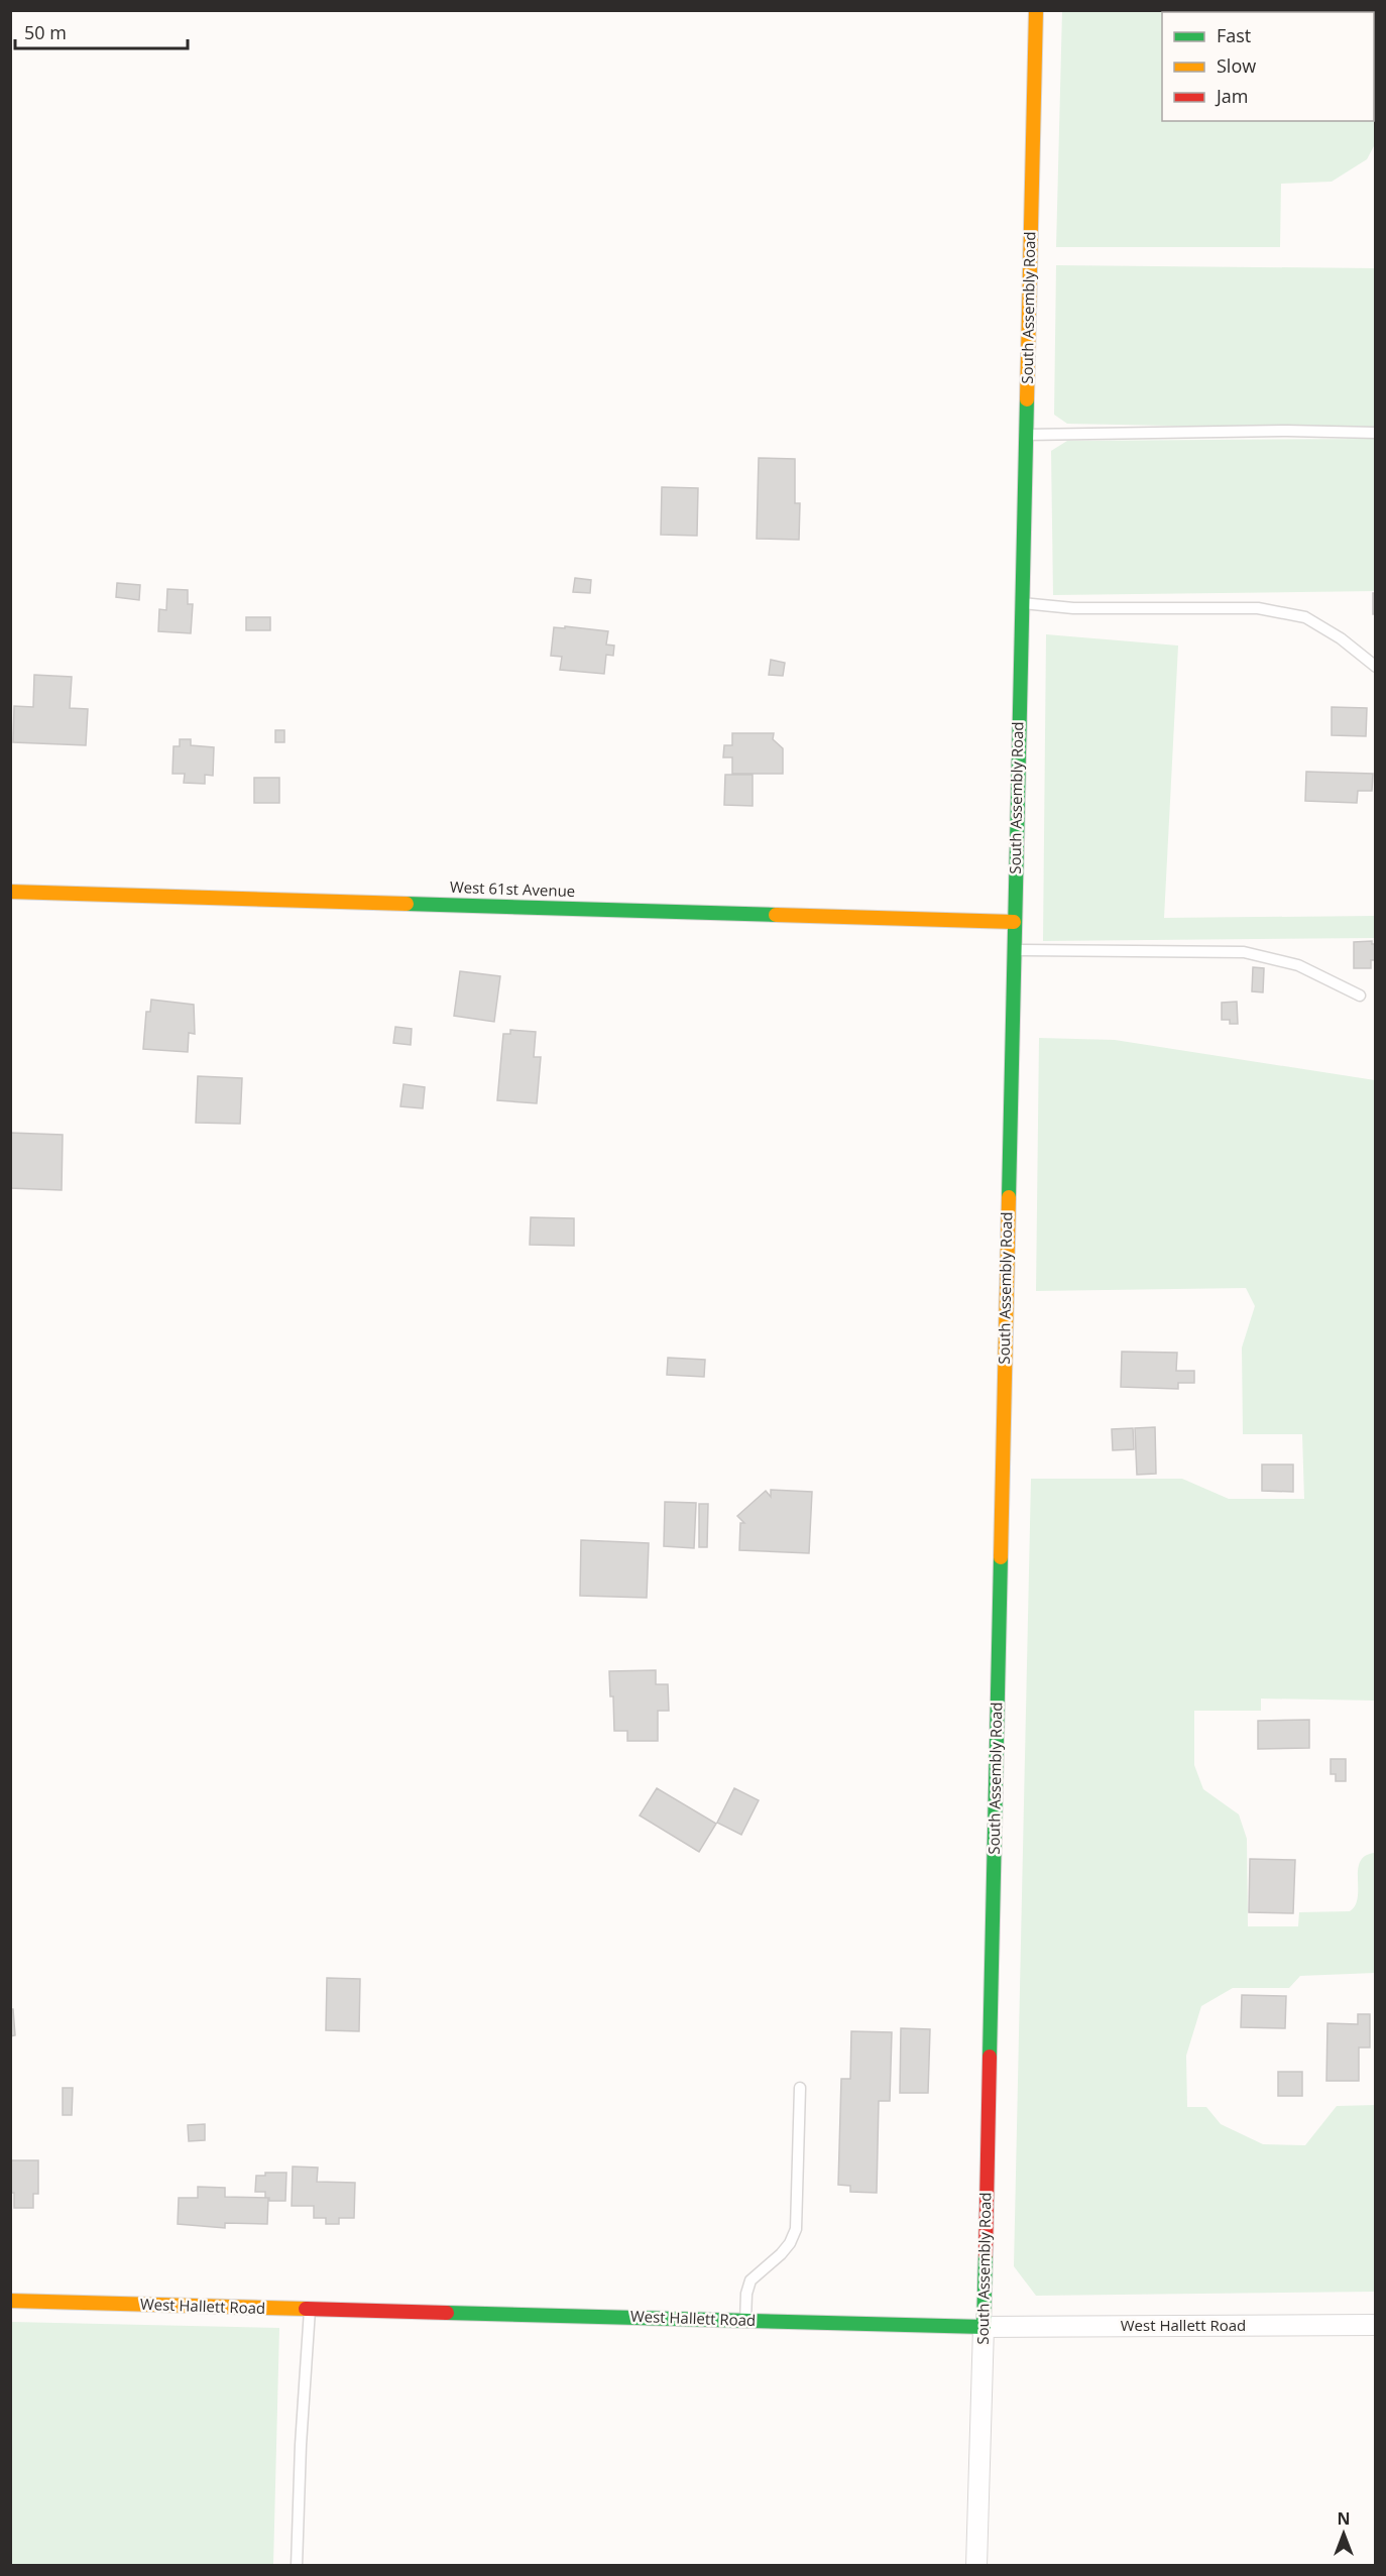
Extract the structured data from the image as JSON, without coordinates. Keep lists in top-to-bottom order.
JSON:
{
  "streets": {
    "street": ["South Assembly Road", "West 61st Avenue", "West Hallett Road"]
  },
  "crossings": [
    ["South Assembly Road", "West 61st Avenue"],
    ["South Assembly Road", "West Hallett Road"]
  ],
  "legend": ["Fast", "Slow", "Jam"],
  "scale_bar": "50 m",
  "north": "top"
}
